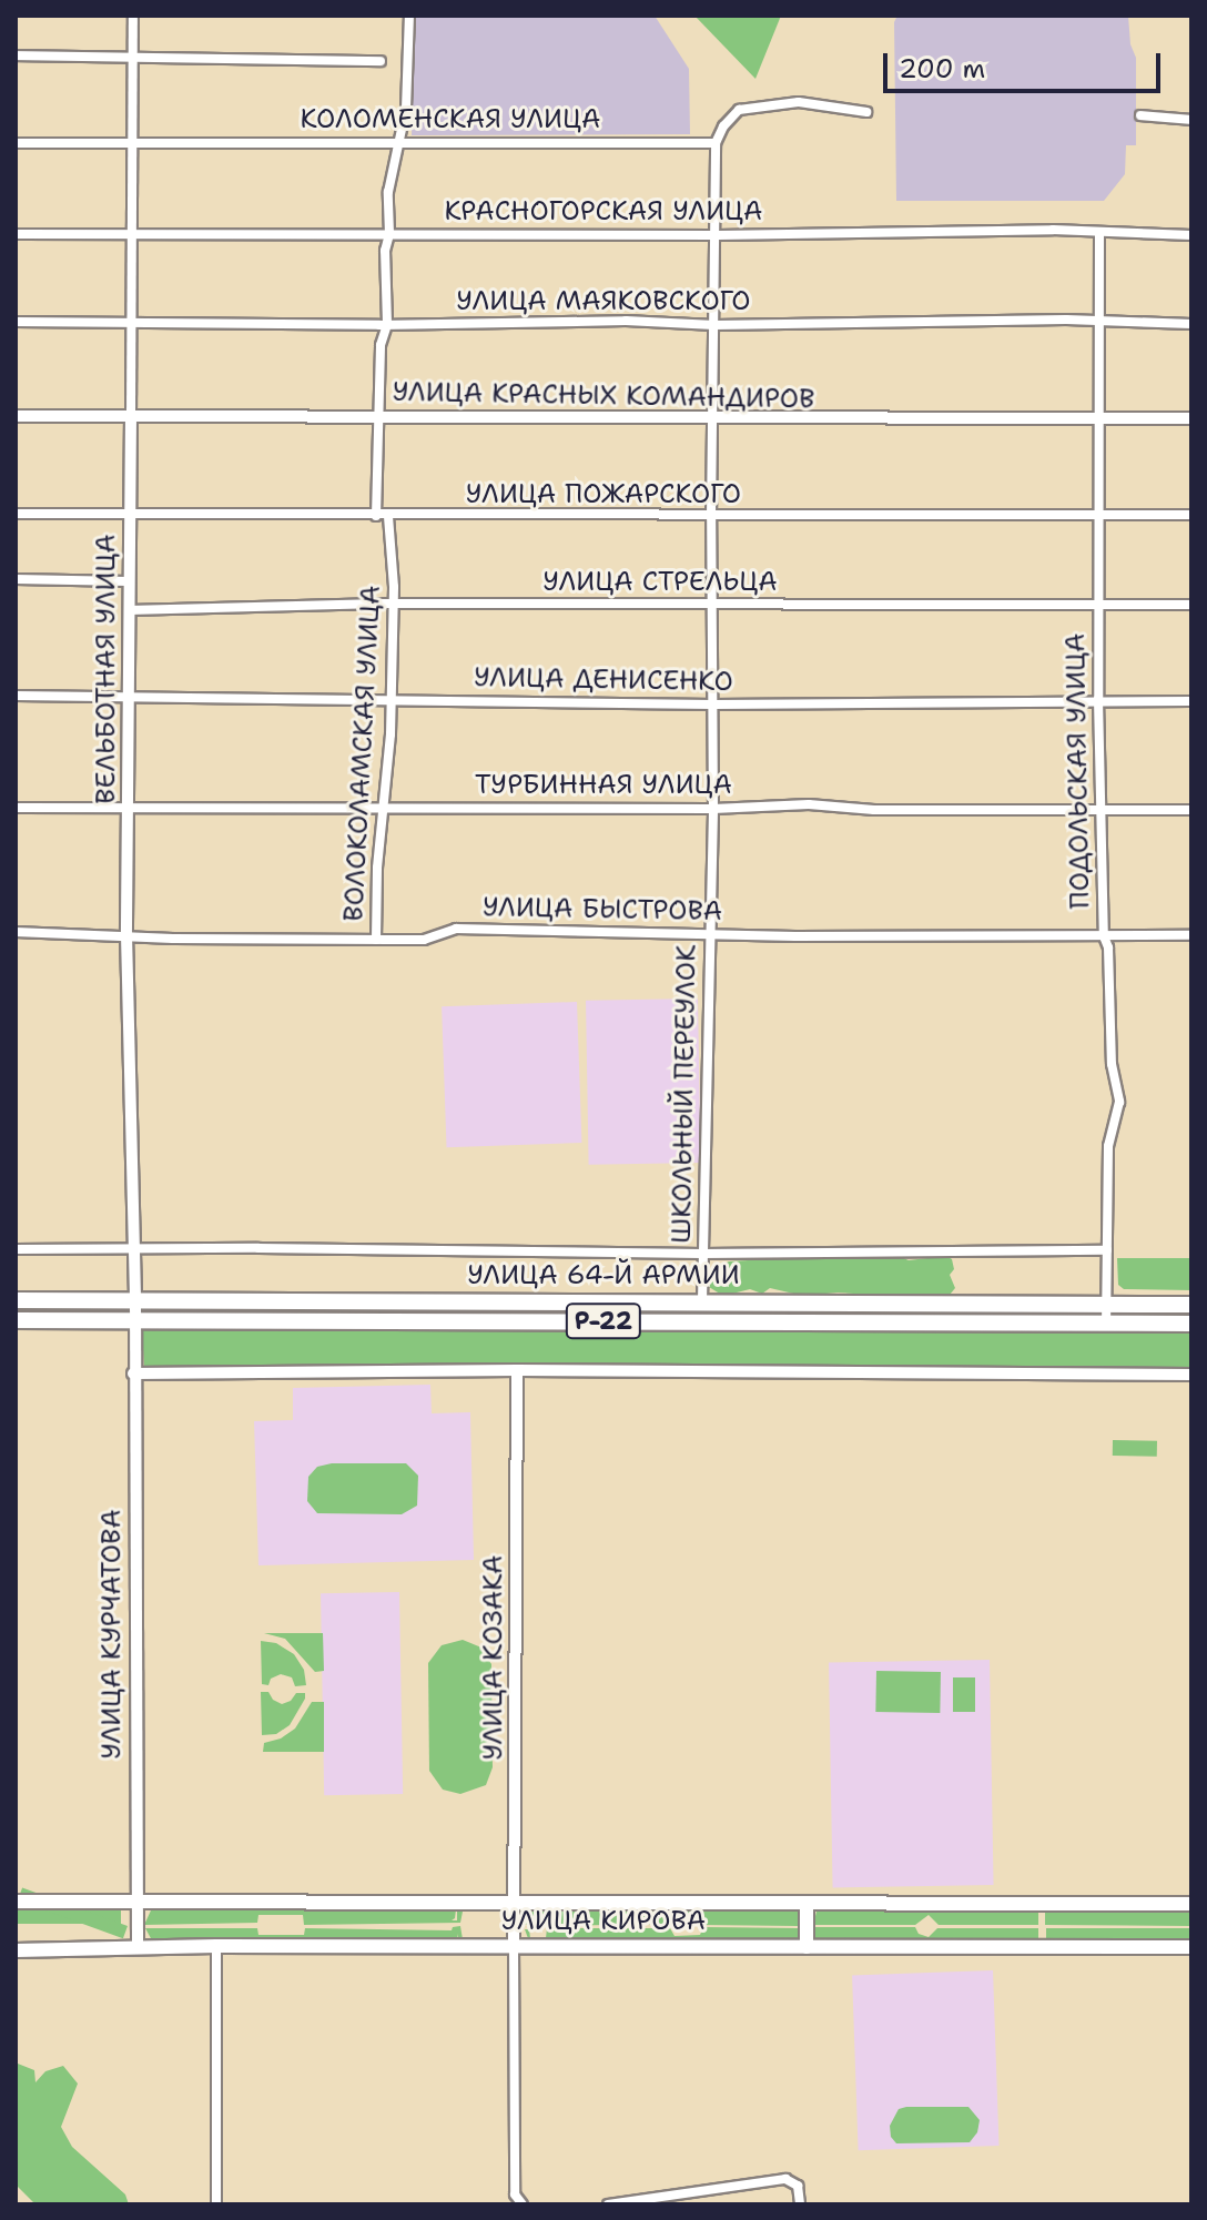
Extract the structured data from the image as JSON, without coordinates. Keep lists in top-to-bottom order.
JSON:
{
  "streets": {
    "highway": ["УЛИЦА 64-Й АРМИИ", "Р-22"],
    "main road": ["УЛИЦА КИРОВА"],
    "street": [
      "КОЛОМЕНСКАЯ УЛИЦА",
      "КРАСНОГОРСКАЯ УЛИЦА",
      "УЛИЦА МАЯКОВСКОГО",
      "УЛИЦА КРАСНЫХ КОМАНДИРОВ",
      "УЛИЦА ПОЖАРСКОГО",
      "УЛИЦА СТРЕЛЬЦА",
      "ВЕЛЬБОТНАЯ УЛИЦА",
      "УЛИЦА ДЕНИСЕНКО",
      "ВОЛОКОЛАМСКАЯ УЛИЦА",
      "ПОДОЛЬСКАЯ УЛИЦА",
      "ТУРБИННАЯ УЛИЦА",
      "УЛИЦА БЫСТРОВА",
      "ШКОЛЬНЫЙ ПЕРЕУЛОК",
      "УЛИЦА КУРЧАТОВА",
      "УЛИЦА КОЗАКА"
    ]
  },
  "crossings": [
    ["КОЛОМЕНСКАЯ УЛИЦА", "ВЕЛЬБОТНАЯ УЛИЦА"],
    ["КОЛОМЕНСКАЯ УЛИЦА", "ШКОЛЬНЫЙ ПЕРЕУЛОК"],
    ["КРАСНОГОРСКАЯ УЛИЦА", "ВЕЛЬБОТНАЯ УЛИЦА"],
    ["КРАСНОГОРСКАЯ УЛИЦА", "ПОДОЛЬСКАЯ УЛИЦА"],
    ["КРАСНОГОРСКАЯ УЛИЦА", "ШКОЛЬНЫЙ ПЕРЕУЛОК"],
    ["УЛИЦА МАЯКОВСКОГО", "ВЕЛЬБОТНАЯ УЛИЦА"],
    ["УЛИЦА МАЯКОВСКОГО", "ПОДОЛЬСКАЯ УЛИЦА"],
    ["УЛИЦА МАЯКОВСКОГО", "ШКОЛЬНЫЙ ПЕРЕУЛОК"],
    ["УЛИЦА КРАСНЫХ КОМАНДИРОВ", "ВЕЛЬБОТНАЯ УЛИЦА"],
    ["УЛИЦА КРАСНЫХ КОМАНДИРОВ", "ПОДОЛЬСКАЯ УЛИЦА"],
    ["УЛИЦА КРАСНЫХ КОМАНДИРОВ", "ШКОЛЬНЫЙ ПЕРЕУЛОК"],
    ["УЛИЦА ПОЖАРСКОГО", "ВЕЛЬБОТНАЯ УЛИЦА"],
    ["УЛИЦА ПОЖАРСКОГО", "ВОЛОКОЛАМСКАЯ УЛИЦА"],
    ["УЛИЦА ПОЖАРСКОГО", "ПОДОЛЬСКАЯ УЛИЦА"],
    ["УЛИЦА ПОЖАРСКОГО", "ШКОЛЬНЫЙ ПЕРЕУЛОК"],
    ["УЛИЦА СТРЕЛЬЦА", "ВЕЛЬБОТНАЯ УЛИЦА"],
    ["УЛИЦА СТРЕЛЬЦА", "ВОЛОКОЛАМСКАЯ УЛИЦА"],
    ["УЛИЦА СТРЕЛЬЦА", "ПОДОЛЬСКАЯ УЛИЦА"],
    ["УЛИЦА СТРЕЛЬЦА", "ШКОЛЬНЫЙ ПЕРЕУЛОК"],
    ["ВЕЛЬБОТНАЯ УЛИЦА", "УЛИЦА ДЕНИСЕНКО"],
    ["ВЕЛЬБОТНАЯ УЛИЦА", "ТУРБИННАЯ УЛИЦА"],
    ["ВЕЛЬБОТНАЯ УЛИЦА", "УЛИЦА БЫСТРОВА"],
    ["ВЕЛЬБОТНАЯ УЛИЦА", "УЛИЦА 64-Й АРМИИ"],
    ["ВЕЛЬБОТНАЯ УЛИЦА", "УЛИЦА КУРЧАТОВА"],
    ["УЛИЦА ДЕНИСЕНКО", "ВОЛОКОЛАМСКАЯ УЛИЦА"],
    ["УЛИЦА ДЕНИСЕНКО", "ПОДОЛЬСКАЯ УЛИЦА"],
    ["УЛИЦА ДЕНИСЕНКО", "ШКОЛЬНЫЙ ПЕРЕУЛОК"],
    ["ВОЛОКОЛАМСКАЯ УЛИЦА", "ТУРБИННАЯ УЛИЦА"],
    ["ВОЛОКОЛАМСКАЯ УЛИЦА", "УЛИЦА БЫСТРОВА"],
    ["ПОДОЛЬСКАЯ УЛИЦА", "ТУРБИННАЯ УЛИЦА"],
    ["ПОДОЛЬСКАЯ УЛИЦА", "УЛИЦА БЫСТРОВА"],
    ["ПОДОЛЬСКАЯ УЛИЦА", "УЛИЦА 64-Й АРМИИ"],
    ["ТУРБИННАЯ УЛИЦА", "ШКОЛЬНЫЙ ПЕРЕУЛОК"],
    ["УЛИЦА БЫСТРОВА", "ШКОЛЬНЫЙ ПЕРЕУЛОК"],
    ["ШКОЛЬНЫЙ ПЕРЕУЛОК", "УЛИЦА 64-Й АРМИИ"],
    ["УЛИЦА 64-Й АРМИИ", "УЛИЦА КУРЧАТОВА"],
    ["УЛИЦА КУРЧАТОВА", "УЛИЦА КИРОВА"],
    ["УЛИЦА КОЗАКА", "УЛИЦА КИРОВА"]
  ],
  "scale_bar": "200 m"
}
